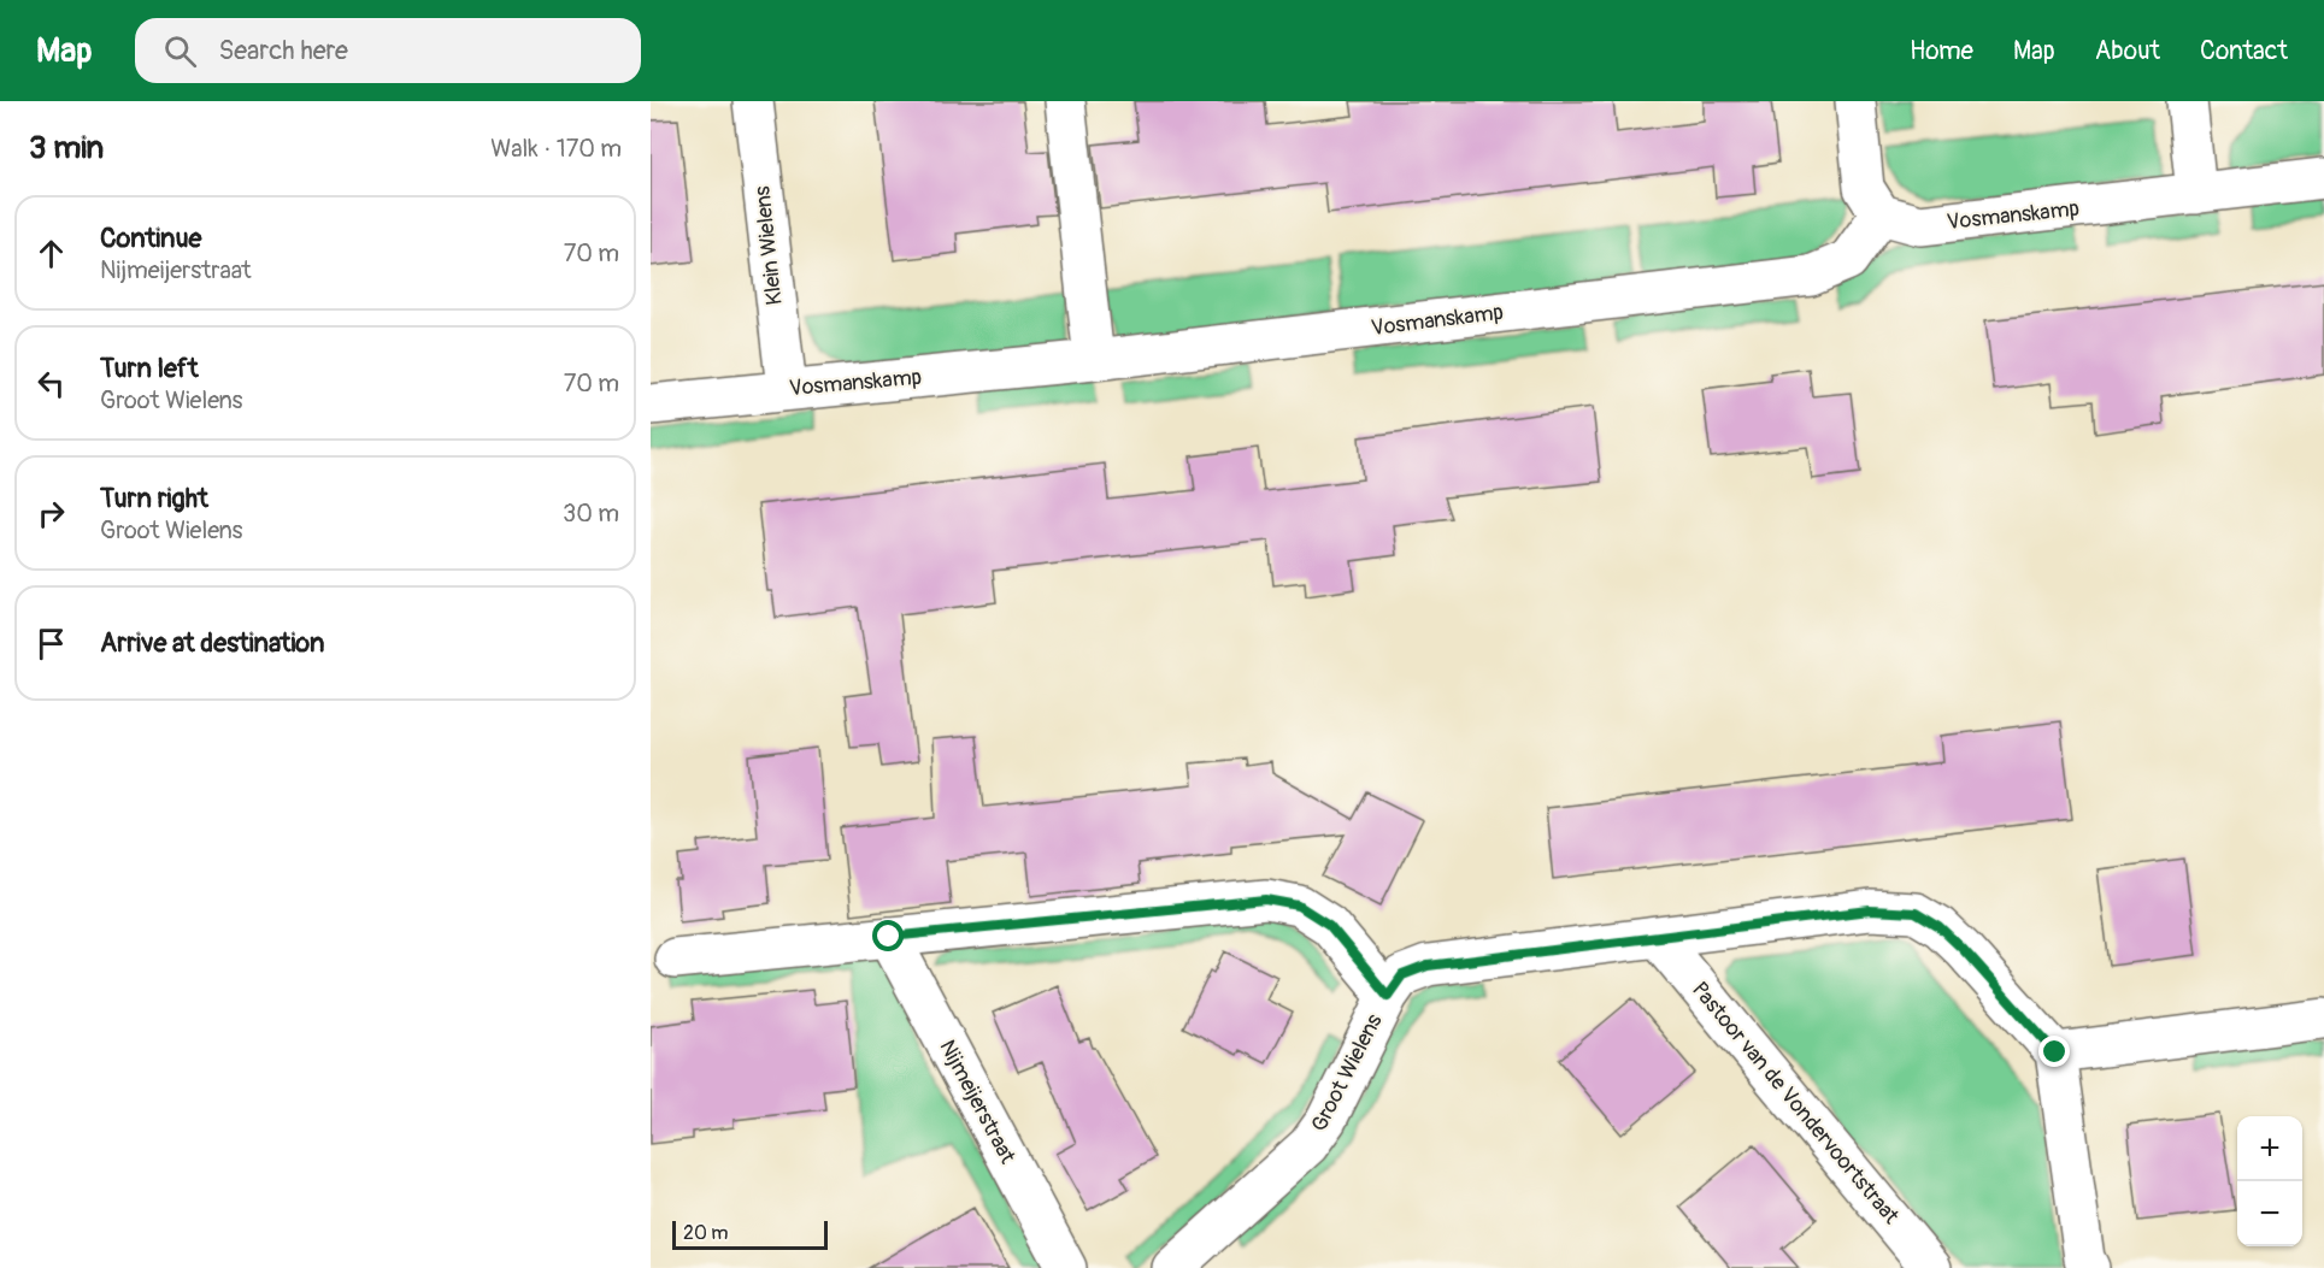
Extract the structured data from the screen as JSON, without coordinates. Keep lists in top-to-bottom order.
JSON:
{
  "streets": {
    "street": [
      "Vosmanskamp",
      "Klein Wielens",
      "Groot Wielens",
      "Nijmeijerstraat",
      "Pastoor van de Vondervoortstraat"
    ]
  },
  "crossings": [
    ["Vosmanskamp", "Klein Wielens"],
    ["Groot Wielens", "Pastoor van de Vondervoortstraat"]
  ],
  "scale_bar": "20 m",
  "page": {
    "header": "Map",
    "search": "Search here",
    "nav": [
      "Home",
      "Map",
      "About",
      "Contact"
    ],
    "heading": ["3 min", "Walk · 170 m"],
    "list": [
      ["Continue", "Nijmeijerstraat", "70 m"],
      ["Turn left", "Groot Wielens", "70 m"],
      ["Turn right", "Groot Wielens", "30 m"],
      "Arrive at destination"
    ],
    "map_buttons": ["+", "−"],
    "scale": "20 m"
  }
}
